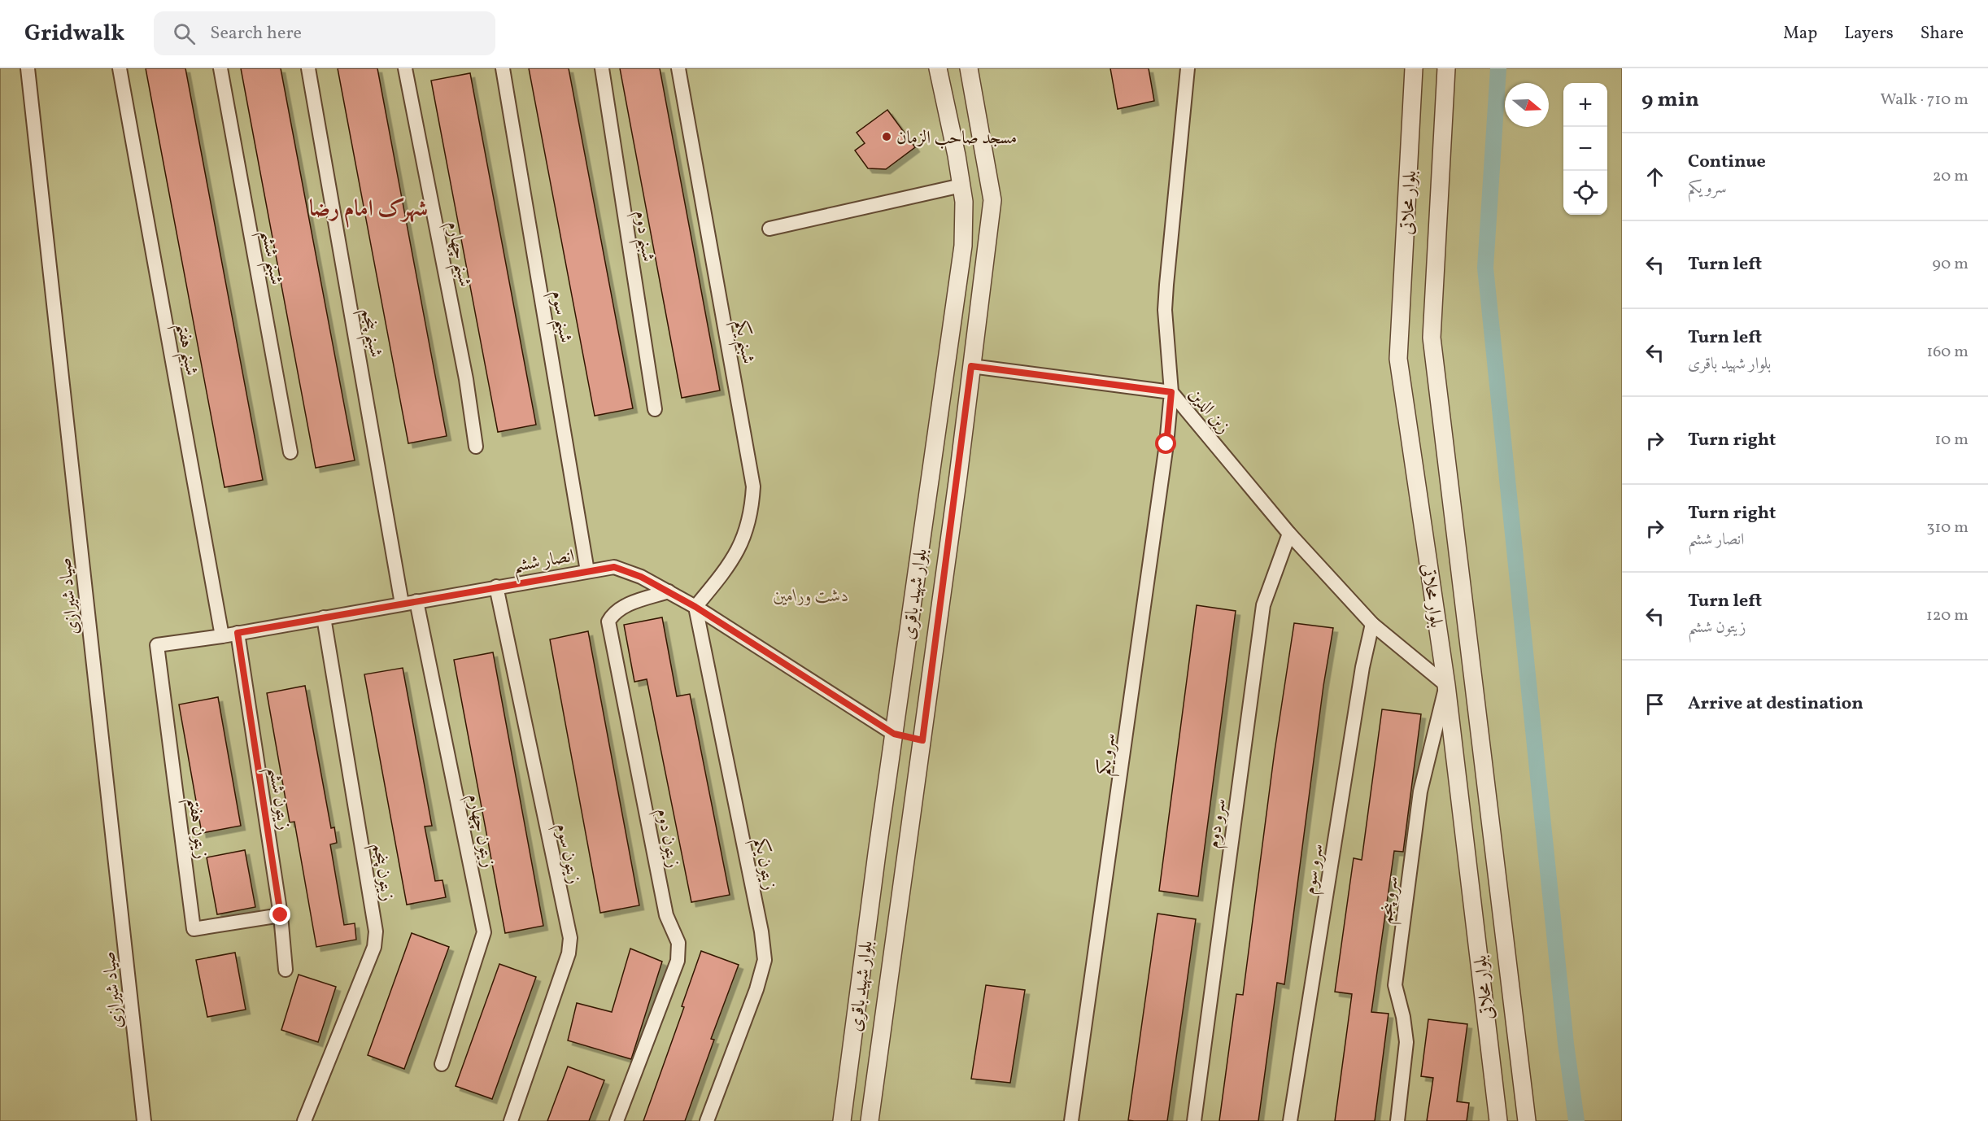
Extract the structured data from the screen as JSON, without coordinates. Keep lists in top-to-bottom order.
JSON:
{
  "streets": {
    "street": [
      "بلوار محلاتی",
      "شبنم دوم",
      "شبنم چهارم",
      "شبنم ششم",
      "شبنم سوم",
      "شبنم پنجم",
      "شبنم یکم",
      "شبنم هفتم",
      "زین الدین",
      "انصار ششم",
      "بلوار شهید باقری",
      "صیاد شیرازی",
      "سرو یکم",
      "زیتون ششم",
      "سرو دوم",
      "زیتون هفتم",
      "زیتون چهارم",
      "زیتون دوم",
      "زیتون سوم",
      "زیتون یکم",
      "سرو سوم",
      "زیتون پنجم",
      "سرو پنجم"
    ]
  },
  "crossings": [
    ["بلوار محلاتی", "زین الدین"],
    ["بلوار محلاتی", "سرو پنجم"],
    ["شبنم سوم", "انصار ششم"],
    ["شبنم پنجم", "انصار ششم"],
    ["شبنم یکم", "انصار ششم"],
    ["شبنم یکم", "زیتون یکم"],
    ["شبنم هفتم", "انصار ششم"],
    ["زین الدین", "سرو یکم"],
    ["زین الدین", "سرو دوم"],
    ["زین الدین", "سرو سوم"],
    ["زین الدین", "سرو پنجم"],
    ["انصار ششم", "بلوار شهید باقری"],
    ["انصار ششم", "زیتون ششم"],
    ["انصار ششم", "زیتون هفتم"],
    ["انصار ششم", "زیتون چهارم"],
    ["انصار ششم", "زیتون دوم"],
    ["انصار ششم", "زیتون سوم"],
    ["انصار ششم", "زیتون یکم"],
    ["انصار ششم", "زیتون پنجم"],
    ["زیتون ششم", "زیتون هفتم"]
  ],
  "districts": ["شهرک امام رضا"],
  "parks": ["دشت ورامین"],
  "places": ["مسجد صاحب الزمان"],
  "north": "right",
  "page": {
    "header": "Gridwalk",
    "search": "Search here",
    "nav": ["Map", "Layers", "Share"],
    "heading": ["9 min", "Walk · 710 m"],
    "map_buttons": ["+", "−"],
    "list": [
      ["Continue", "سرو یکم", "20 m"],
      ["Turn left", "90 m"],
      ["Turn left", "بلوار شهید باقری", "160 m"],
      ["Turn right", "10 m"],
      ["Turn right", "انصار ششم", "310 m"],
      ["Turn left", "زیتون ششم", "120 m"],
      "Arrive at destination"
    ]
  }
}
